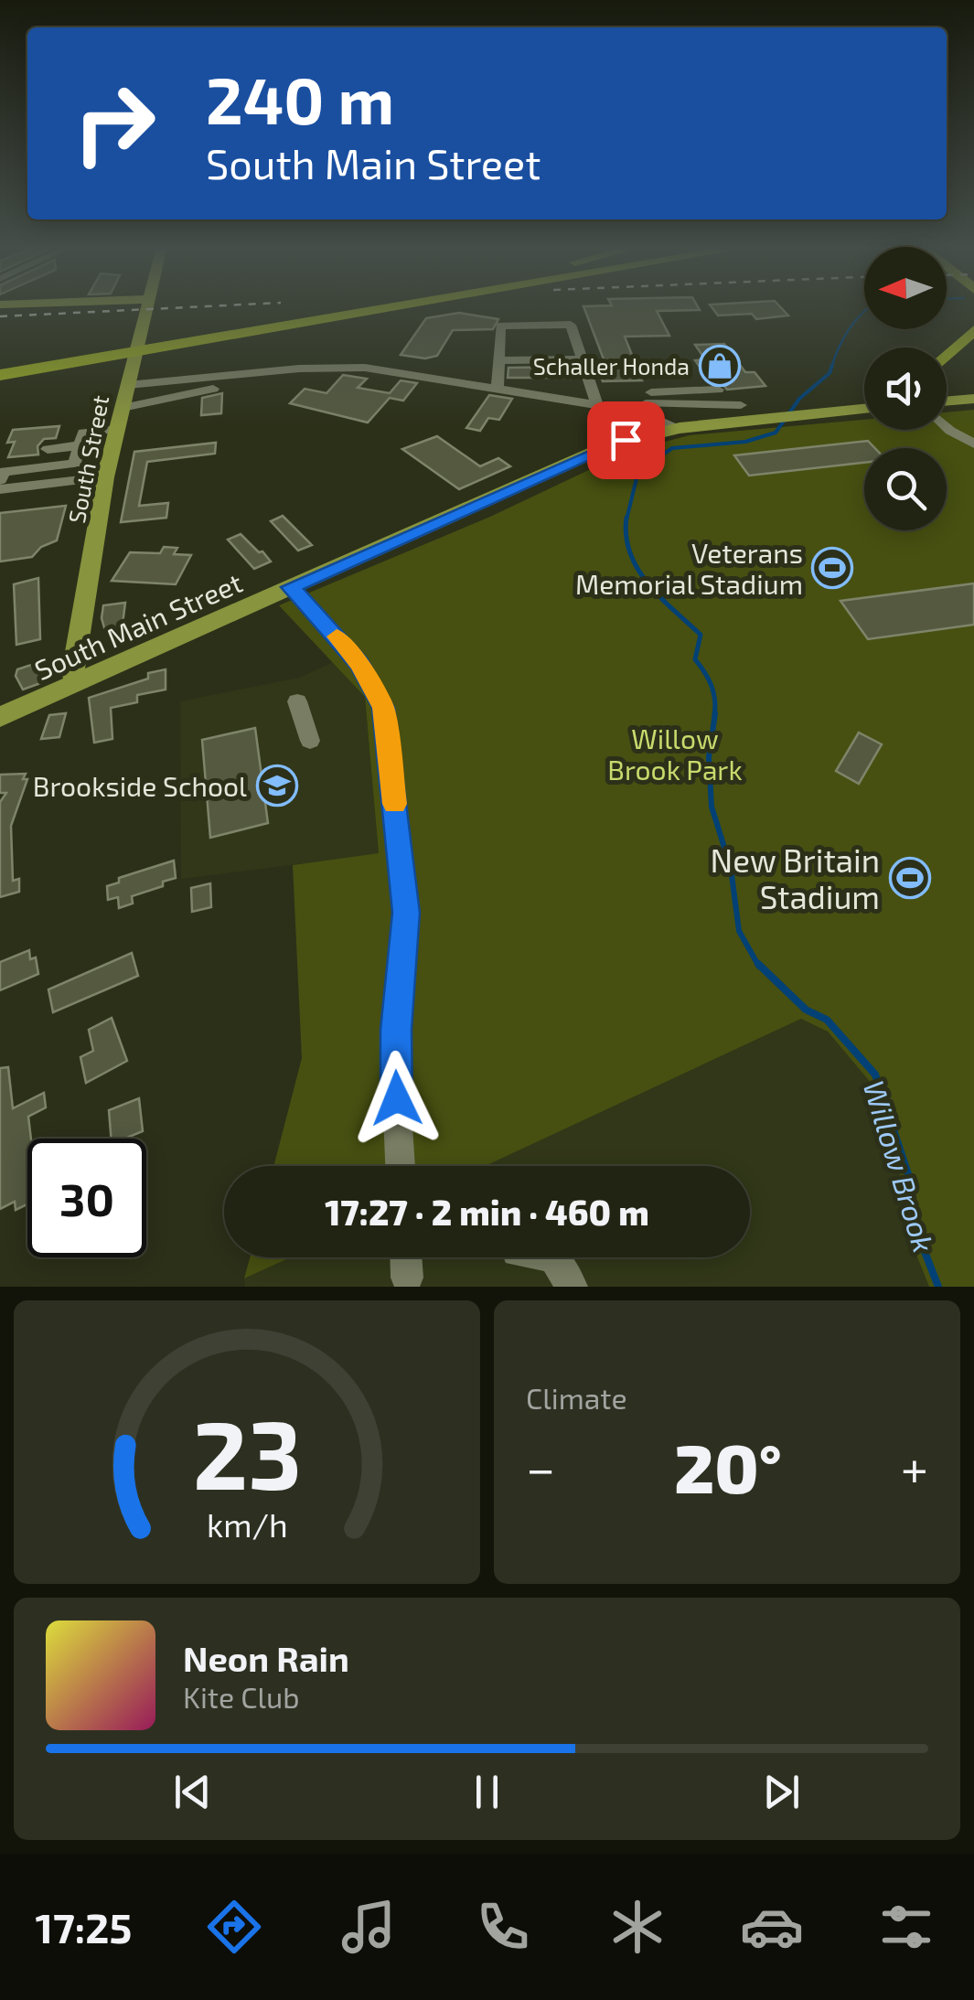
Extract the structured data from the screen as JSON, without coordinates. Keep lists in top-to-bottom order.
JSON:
{
  "streets": {
    "main road": ["South Street", "South Main Street"]
  },
  "crossings": [
    ["South Street", "South Main Street"]
  ],
  "water": ["Willow Brook"],
  "parks": ["Willow Brook Park"],
  "places": {
    "shop": ["Schaller Honda"],
    "sports": ["Veterans Memorial Stadium", "New Britain Stadium"],
    "school or university": ["Brookside School"]
  },
  "north": "left",
  "page": {
    "turn": ["240 m", "South Main Street"],
    "limit": "30",
    "trip": "17:27 · 2 min · 460 m",
    "tile": "Climate",
    "heat": ["−", "20°", "+"],
    "song": ["Neon Rain", "Kite Club"],
    "tabs": "17:25",
    "gauge": ["23", "km/h"]
  }
}
